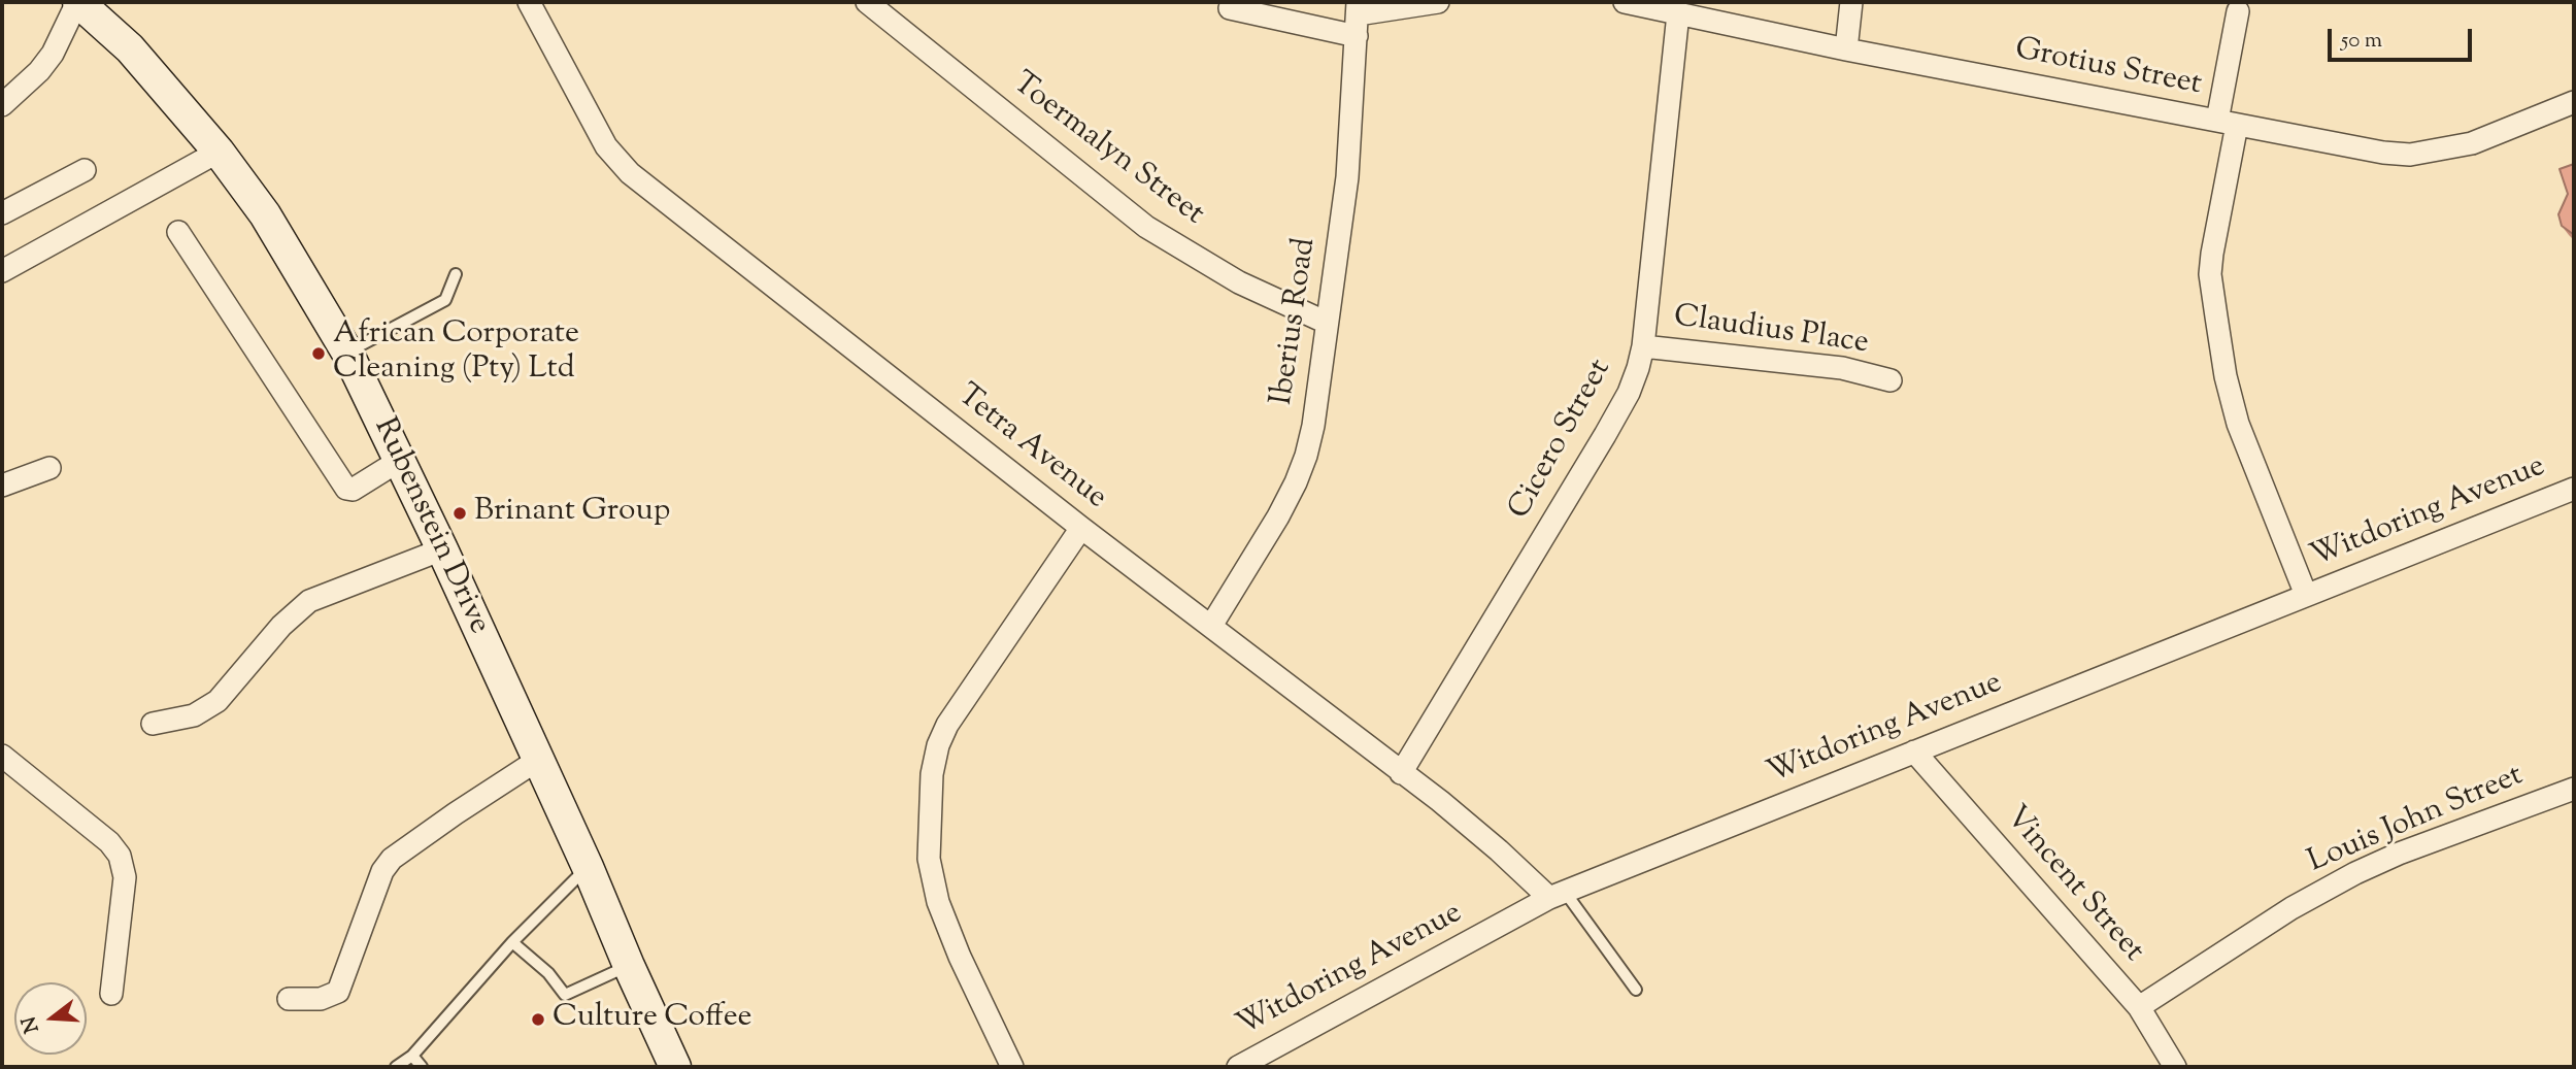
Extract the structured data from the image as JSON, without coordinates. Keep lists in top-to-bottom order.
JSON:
{
  "streets": {
    "street": [
      "Grotius Street",
      "Toermalyn Street",
      "Iberius Road",
      "Claudius Place",
      "Cicero Street",
      "Tetra Avenue",
      "Witdoring Avenue",
      "Rubenstein Drive",
      "Louis John Street",
      "Vincent Street"
    ]
  },
  "crossings": [
    ["Grotius Street", "Cicero Street"],
    ["Toermalyn Street", "Iberius Road"],
    ["Iberius Road", "Tetra Avenue"],
    ["Claudius Place", "Cicero Street"],
    ["Cicero Street", "Tetra Avenue"],
    ["Tetra Avenue", "Witdoring Avenue"],
    ["Witdoring Avenue", "Vincent Street"],
    ["Louis John Street", "Vincent Street"]
  ],
  "places": ["African Corporate Cleaning (Pty) Ltd", "Brinant Group", "Culture Coffee"],
  "scale_bar": "50 m",
  "north": "left"
}
